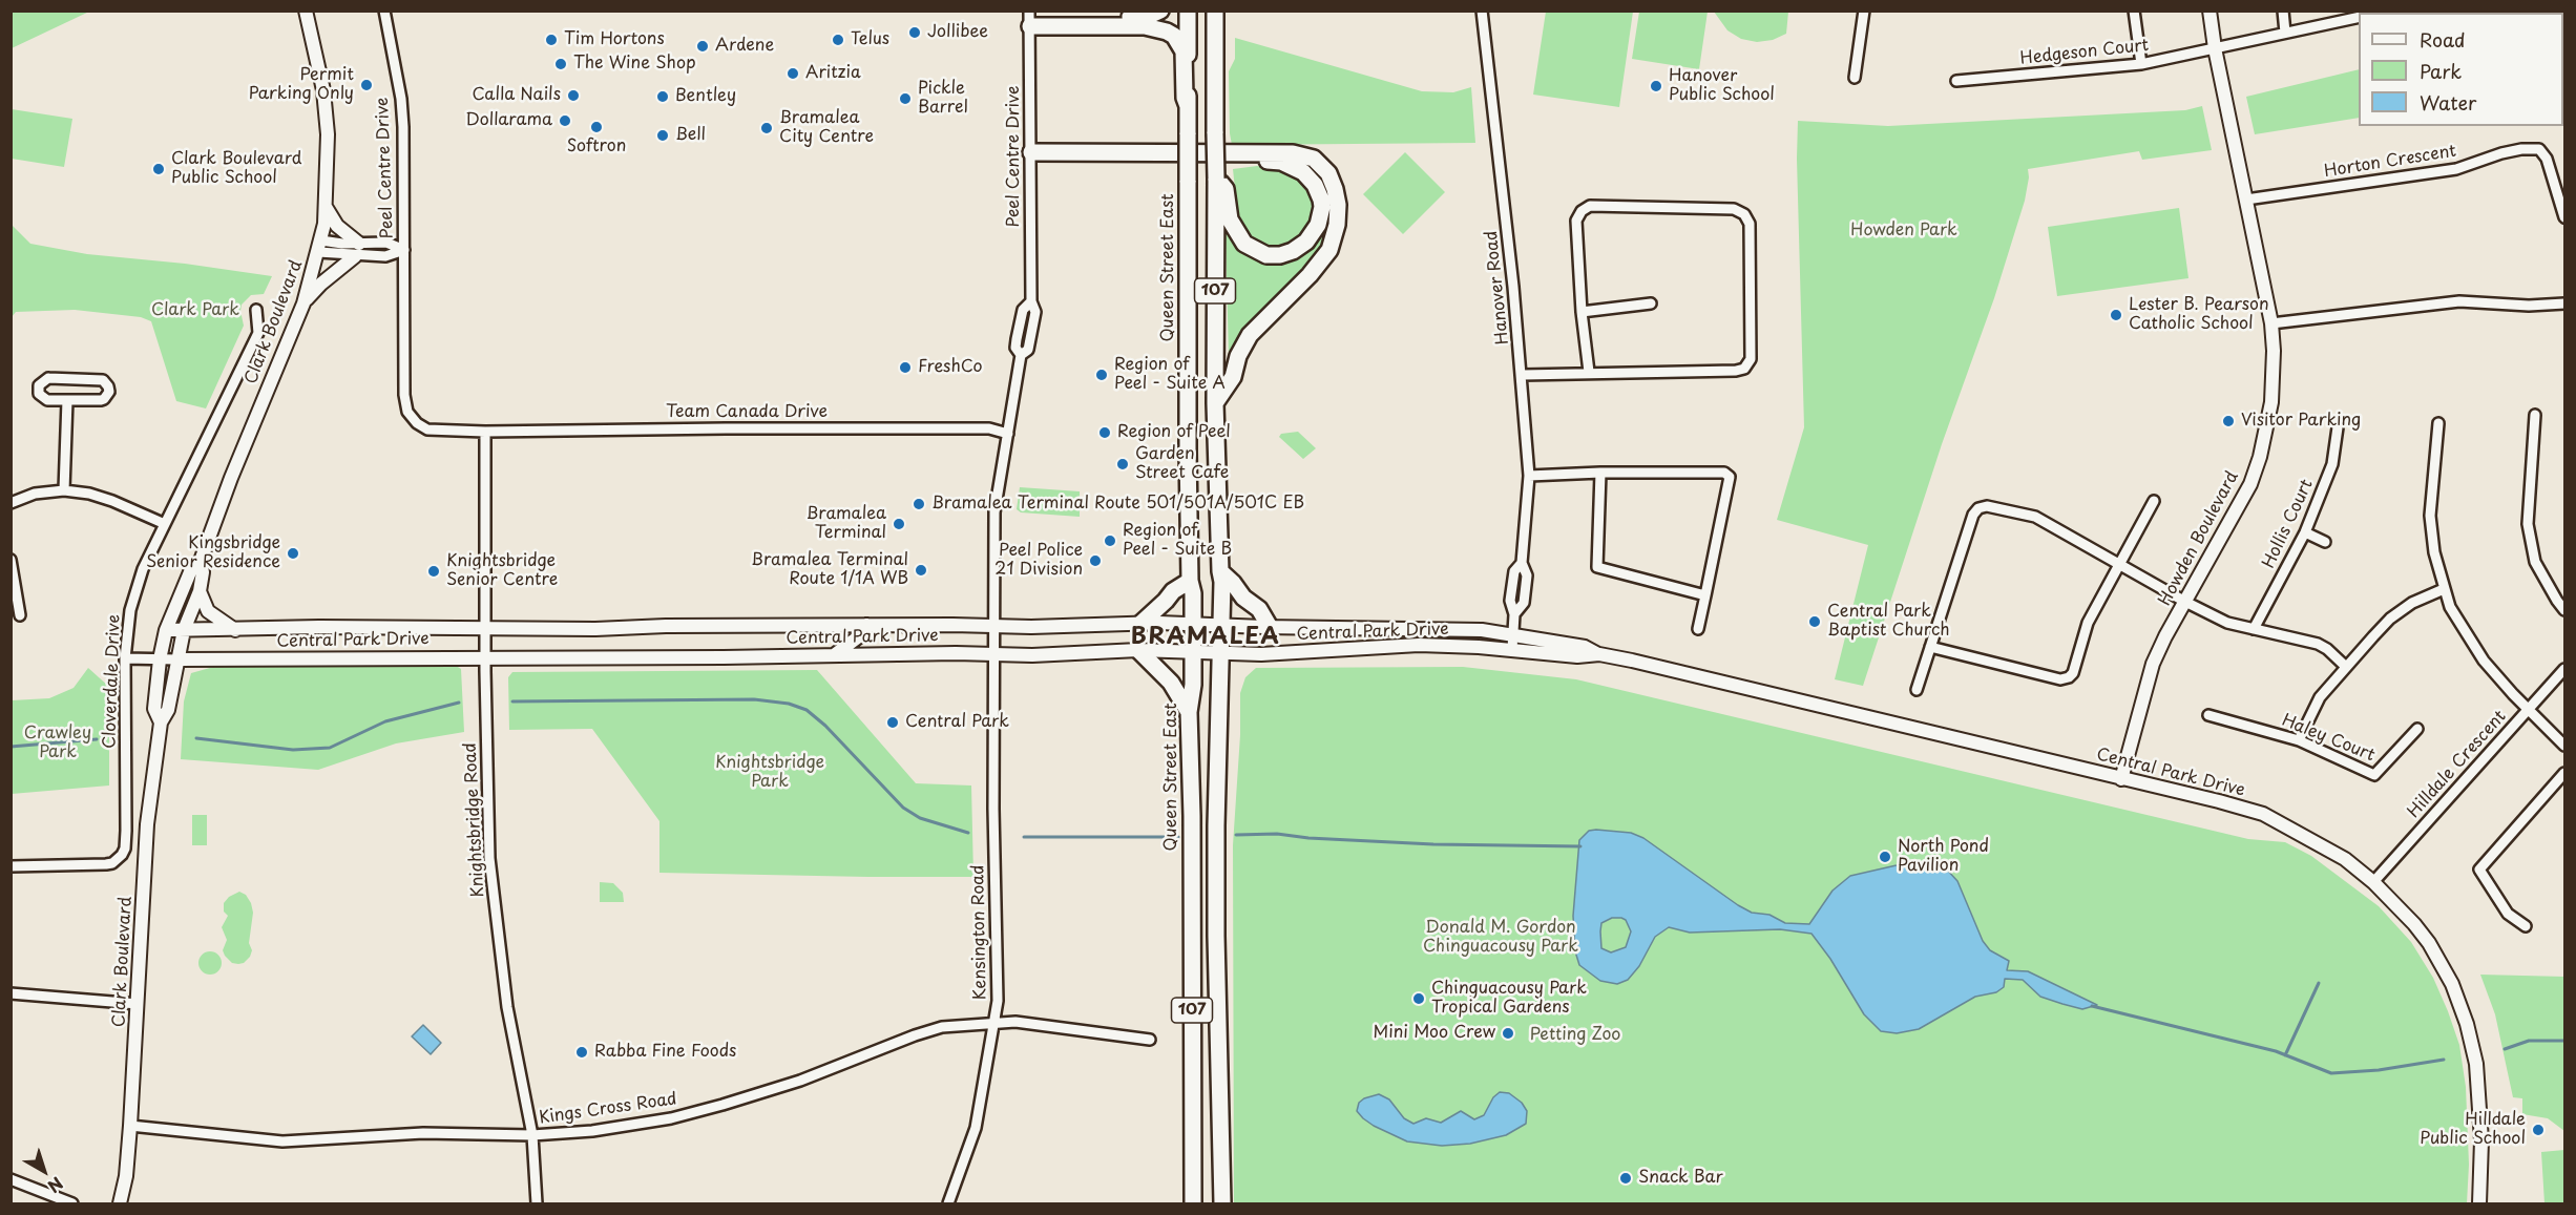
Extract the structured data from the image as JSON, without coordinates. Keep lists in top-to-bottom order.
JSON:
{
  "streets": {
    "main road": ["Queen Street East", "107"],
    "street": [
      "Hedgeson Court",
      "Peel Centre Drive",
      "Horton Crescent",
      "Hanover Road",
      "Clark Boulevard",
      "Team Canada Drive",
      "Hollis Court",
      "Howden Boulevard",
      "Central Park Drive",
      "Cloverdale Drive",
      "Haley Court",
      "Hilldale Crescent",
      "Knightsbridge Road",
      "Kensington Road",
      "Kings Cross Road"
    ]
  },
  "crossings": [
    ["Hedgeson Court", "Howden Boulevard"],
    ["Peel Centre Drive", "Clark Boulevard"],
    ["Peel Centre Drive", "Team Canada Drive"],
    ["Peel Centre Drive", "Central Park Drive"],
    ["Peel Centre Drive", "Knightsbridge Road"],
    ["Peel Centre Drive", "Kensington Road"],
    ["Horton Crescent", "Howden Boulevard"],
    ["Queen Street East", "Central Park Drive"],
    ["Hanover Road", "Central Park Drive"],
    ["107", "Central Park Drive"],
    ["Clark Boulevard", "Central Park Drive"],
    ["Clark Boulevard", "Kings Cross Road"],
    ["Team Canada Drive", "Knightsbridge Road"],
    ["Howden Boulevard", "Central Park Drive"],
    ["Central Park Drive", "Cloverdale Drive"],
    ["Central Park Drive", "Hilldale Crescent"],
    ["Central Park Drive", "Knightsbridge Road"],
    ["Central Park Drive", "Kensington Road"],
    ["Knightsbridge Road", "Kings Cross Road"],
    ["Kensington Road", "Kings Cross Road"]
  ],
  "districts": ["BRAMALEA"],
  "parks": [
    "Howden Park",
    "Clark Park",
    "Crawley Park",
    "Knightsbridge Park",
    "Donald M. Gordon Chinguacousy Park",
    "Petting Zoo"
  ],
  "places": [
    "Jollibee",
    "Tim Hortons",
    "Telus",
    "Ardene",
    "The Wine Shop",
    "Aritzia",
    "Permit Parking Only",
    "Hanover Public School",
    "Calla Nails",
    "Bentley",
    "Pickle Barrel",
    "Dollarama",
    "Softron",
    "Bramalea City Centre",
    "Bell",
    "Clark Boulevard Public School",
    "Lester B. Pearson Catholic School",
    "FreshCo",
    "Region of Peel - Suite A",
    "Visitor Parking",
    "Region of Peel",
    "Garden Street Cafe",
    "Bramalea Terminal Route 501/501A/501C EB",
    "Bramalea Terminal",
    "Region of Peel - Suite B",
    "Kingsbridge Senior Residence",
    "Peel Police 21 Division",
    "Bramalea Terminal Route 1/1A WB",
    "Knightsbridge Senior Centre",
    "Central Park Baptist Church",
    "Central Park",
    "North Pond Pavilion",
    "Chinguacousy Park Tropical Gardens",
    "Mini Moo Crew",
    "Rabba Fine Foods",
    "Hilldale Public School",
    "Snack Bar"
  ],
  "legend": ["Road", "Park", "Water"],
  "north": "bottom right"
}
